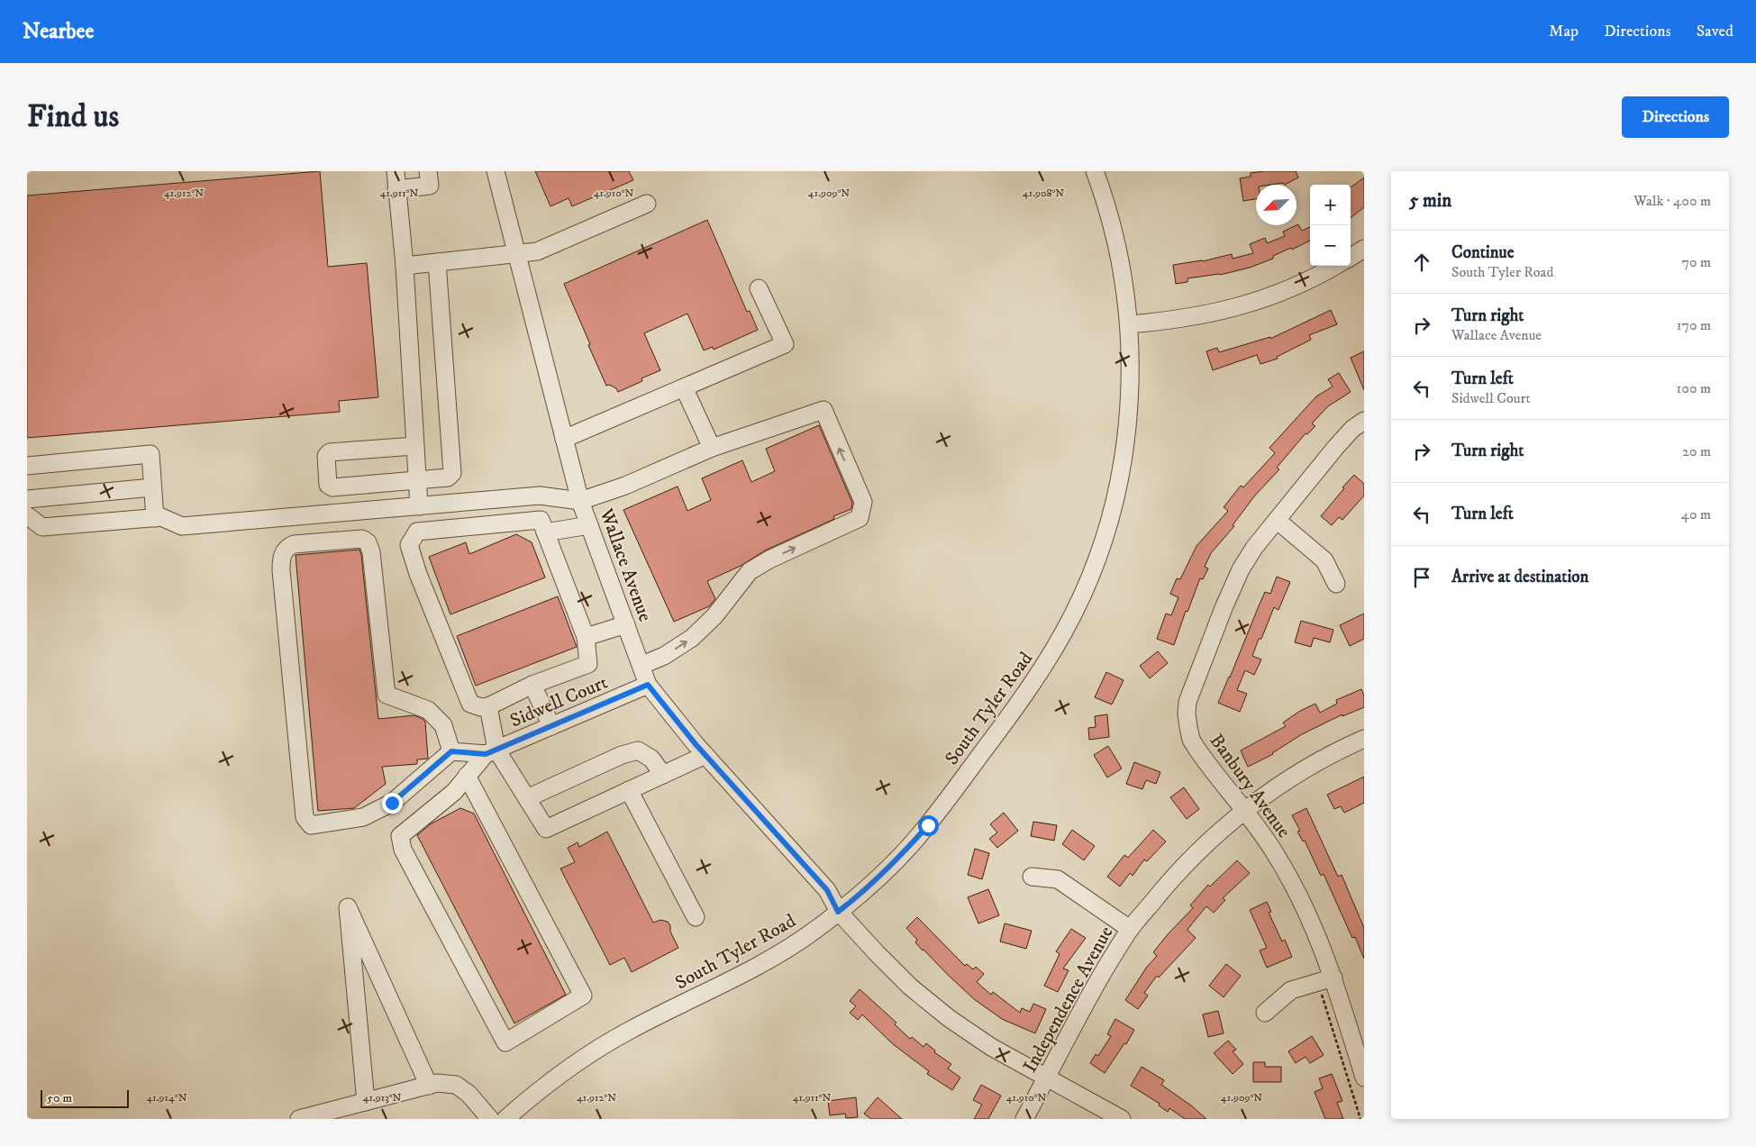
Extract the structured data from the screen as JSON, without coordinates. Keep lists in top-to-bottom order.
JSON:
{
  "streets": {
    "street": [
      "Wallace Avenue",
      "Sidwell Court",
      "South Tyler Road",
      "Banbury Avenue",
      "Independence Avenue"
    ]
  },
  "crossings": [
    ["Wallace Avenue", "Sidwell Court"],
    ["Wallace Avenue", "South Tyler Road"],
    ["Wallace Avenue", "Independence Avenue"],
    ["Banbury Avenue", "Independence Avenue"]
  ],
  "scale_bar": "50 m",
  "north": "bottom left",
  "page": {
    "header": "Nearbee",
    "nav": ["Map", "Directions", "Saved"],
    "buttons": "Directions",
    "title": "Find us",
    "heading": ["5 min", "Walk · 400 m"],
    "map_buttons": ["+", "−"],
    "list": [
      ["Continue", "South Tyler Road", "70 m"],
      ["Turn right", "Wallace Avenue", "170 m"],
      ["Turn left", "Sidwell Court", "100 m"],
      ["Turn right", "20 m"],
      ["Turn left", "40 m"],
      "Arrive at destination"
    ],
    "scale": "50 m"
  },
  "coordinates": [
    "41.912°N",
    "41.911°N",
    "41.910°N",
    "41.908°N",
    "41.909°N",
    "41.914°N",
    "41.913°N"
  ]
}
